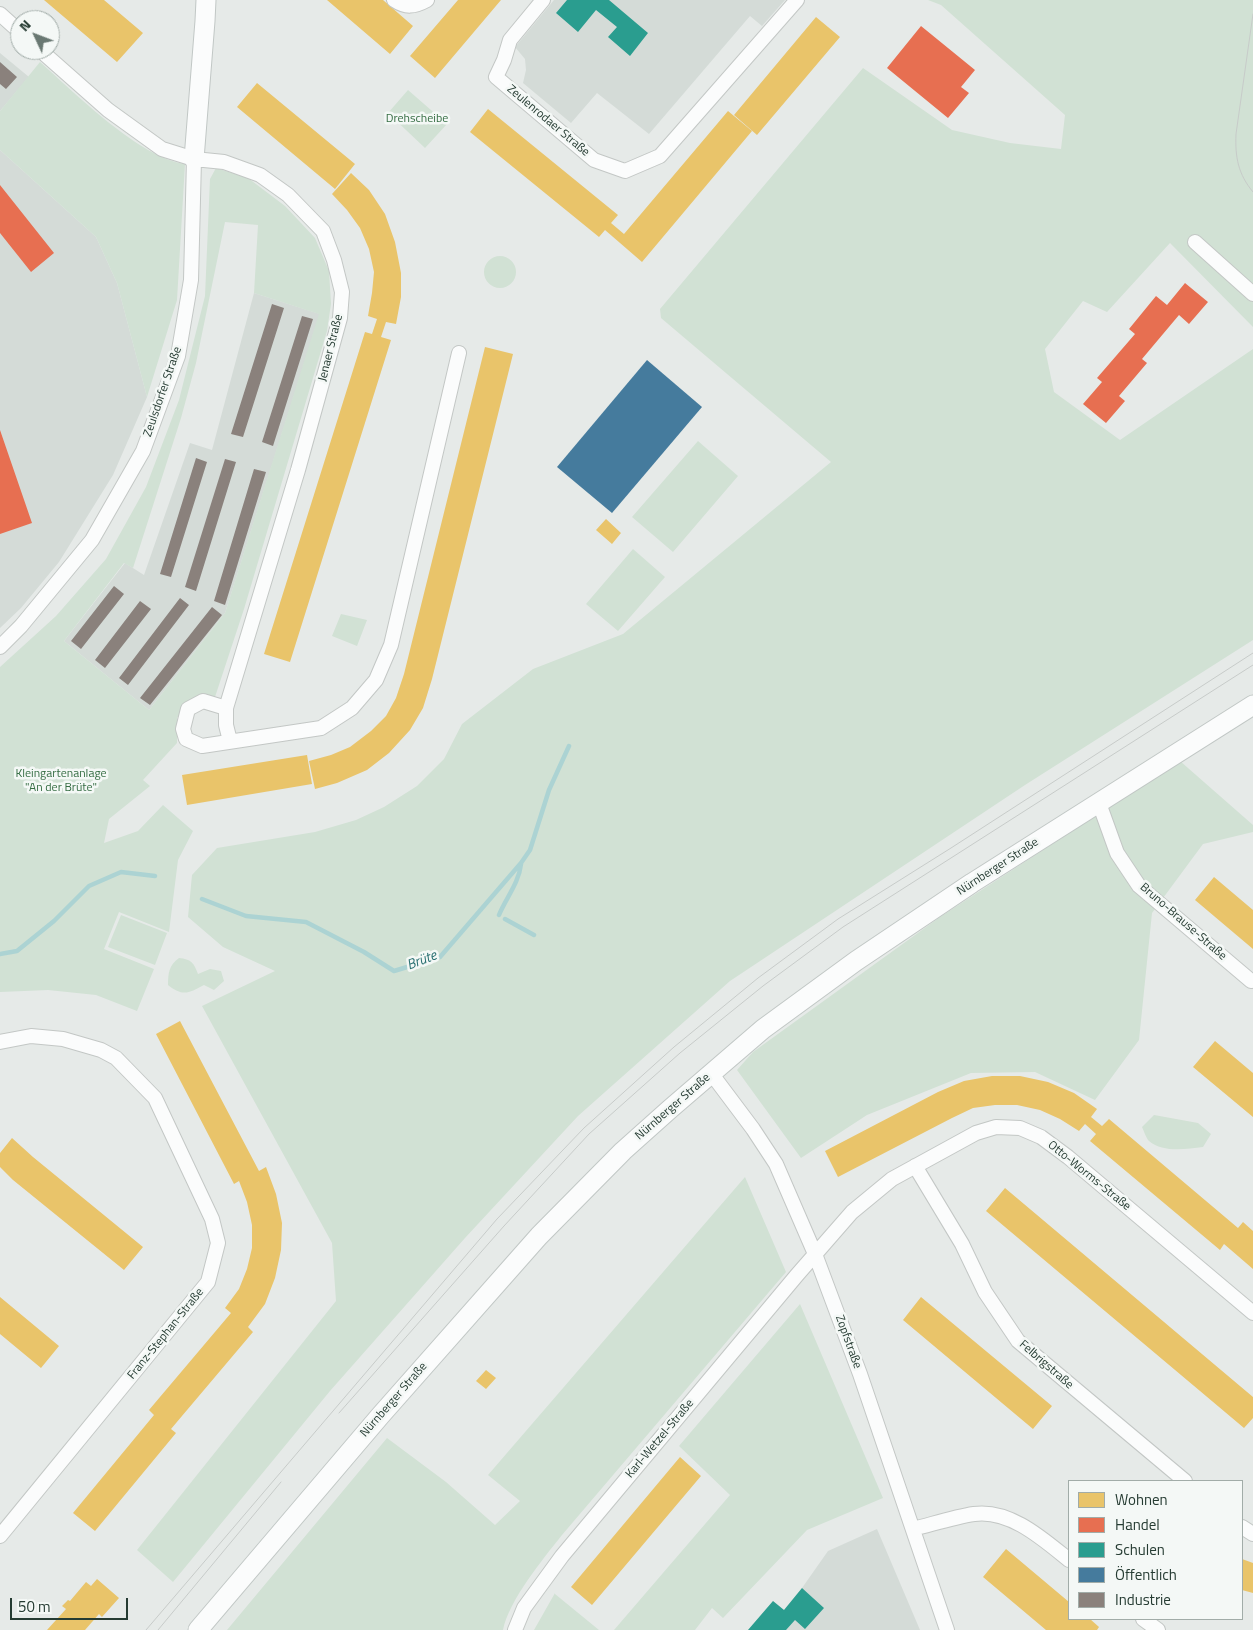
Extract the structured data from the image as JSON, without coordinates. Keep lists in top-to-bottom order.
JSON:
{
  "streets": {
    "street": [
      "Zeulenrodaer Straße",
      "Jenaer Straße",
      "Zeulsdorfer Straße",
      "Nürnberger Straße",
      "Bruno-Brause-Straße",
      "Otto-Worms-Straße",
      "Franz-Stephan-Straße",
      "Zopfstraße",
      "Felbrigstraße",
      "Karl-Wetzel-Straße"
    ]
  },
  "crossings": [
    ["Jenaer Straße", "Zeulsdorfer Straße"],
    ["Nürnberger Straße", "Bruno-Brause-Straße"],
    ["Nürnberger Straße", "Zopfstraße"],
    ["Otto-Worms-Straße", "Zopfstraße"],
    ["Otto-Worms-Straße", "Felbrigstraße"],
    ["Otto-Worms-Straße", "Karl-Wetzel-Straße"],
    ["Zopfstraße", "Karl-Wetzel-Straße"]
  ],
  "water": ["Brüte"],
  "parks": ["Drehscheibe", "Kleingartenanlage \"An der Brüte\""],
  "legend": [
    "Wohnen",
    "Handel",
    "Schulen",
    "Öffentlich",
    "Industrie"
  ],
  "scale_bar": "50 m",
  "north": "top left"
}
